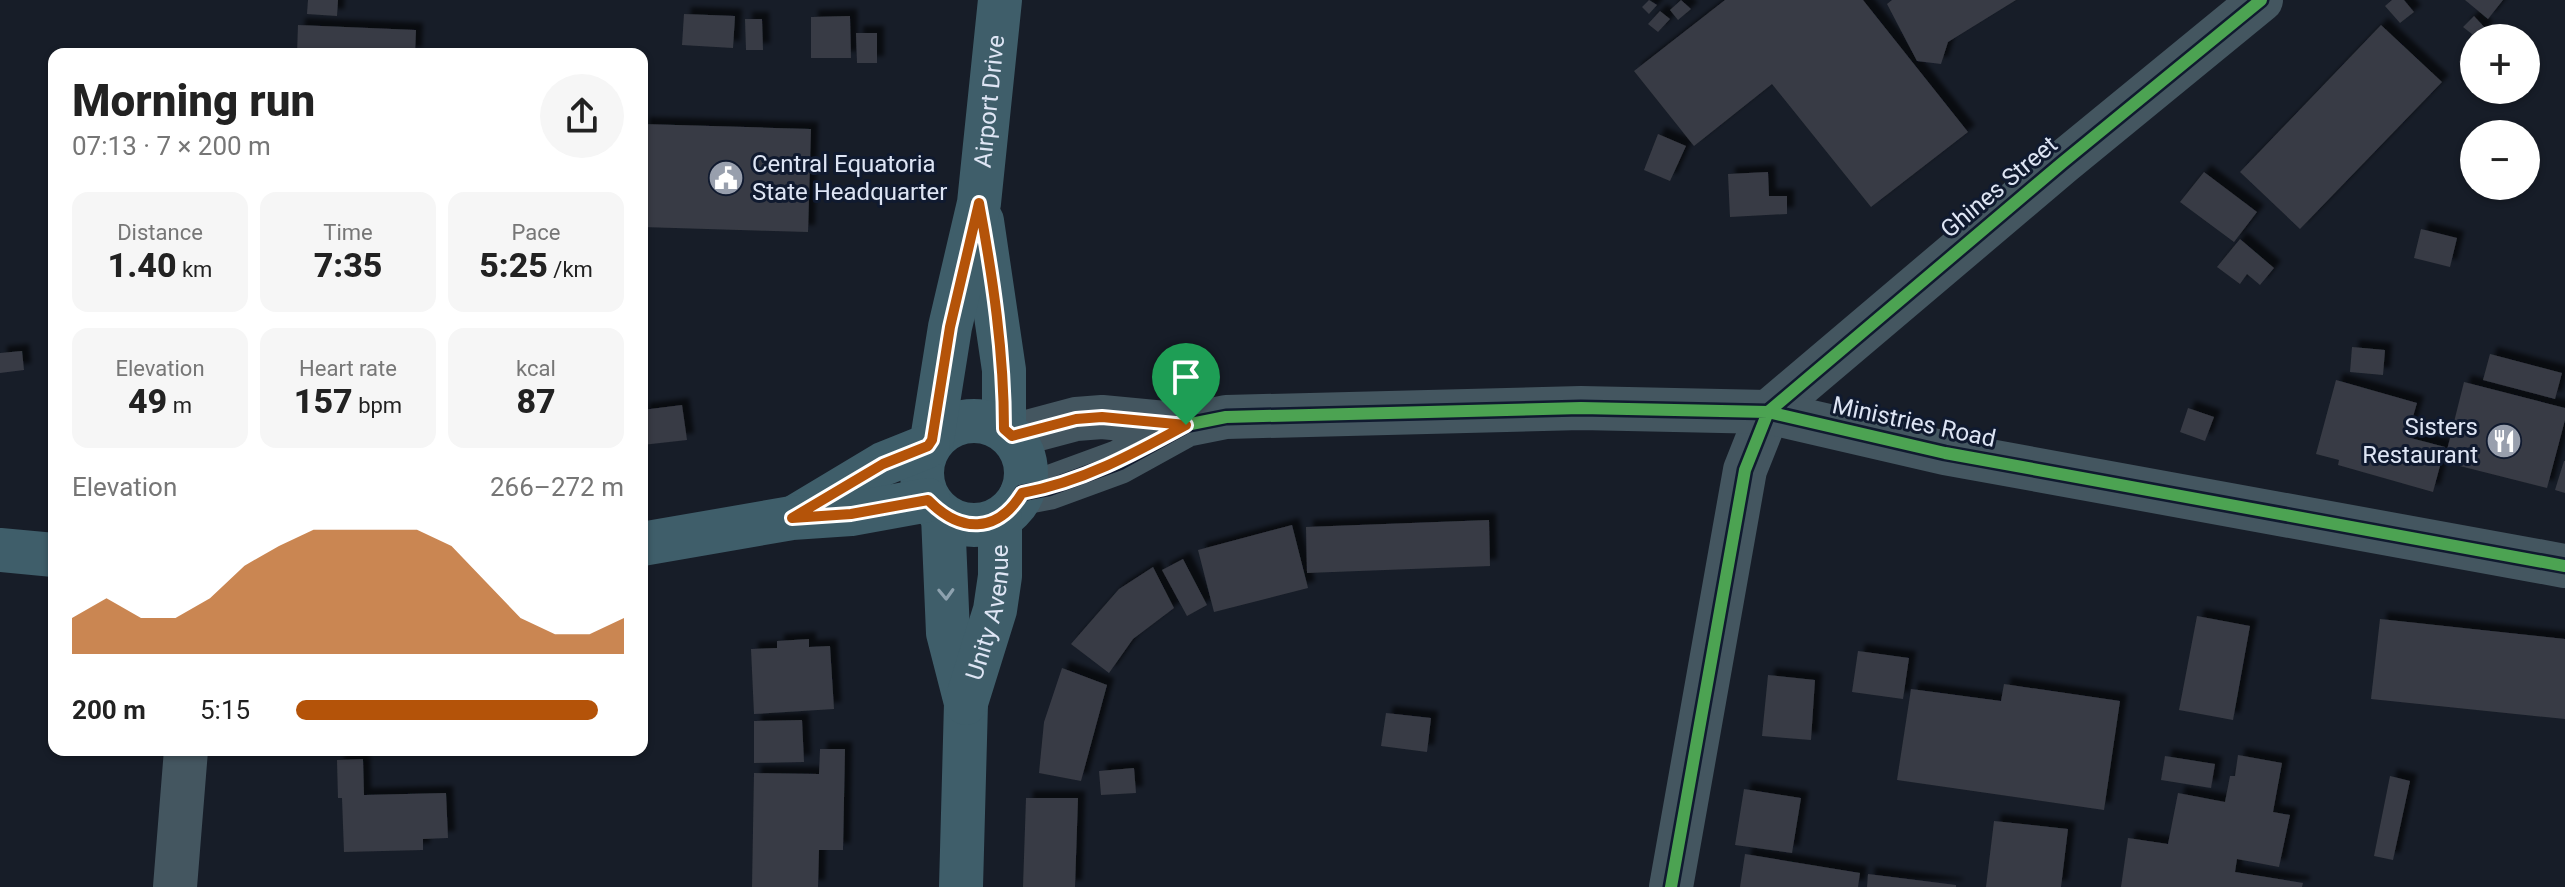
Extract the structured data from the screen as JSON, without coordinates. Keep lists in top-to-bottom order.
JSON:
{
  "streets": {
    "main road": ["Airport Drive", "Unity Avenue"],
    "street": ["Ghines Street", "Ministries Road"]
  },
  "crossings": [
    ["Airport Drive", "Ministries Road"],
    ["Airport Drive", "Unity Avenue"],
    ["Ghines Street", "Ministries Road"],
    ["Ministries Road", "Unity Avenue"]
  ],
  "places": {
    "public building": ["Central Equatoria State Headquarter"],
    "restaurant": ["Sisters Restaurant"]
  },
  "page": {
    "map_buttons": ["+", "−"],
    "heading": ["Morning run", "07:13 · 7 × 200 m"],
    "stats": [
      ["Distance", "1.40 km"],
      ["Time", "7:35"],
      ["Pace", "5:25 /km"],
      ["Elevation", "49 m"],
      ["Heart rate", "157 bpm"],
      ["kcal", "87"]
    ],
    "chart": ["Elevation", "266–272 m"],
    "list": [
      {
        "name": "200 m",
        "note": "5:15"
      }
    ]
  }
}
